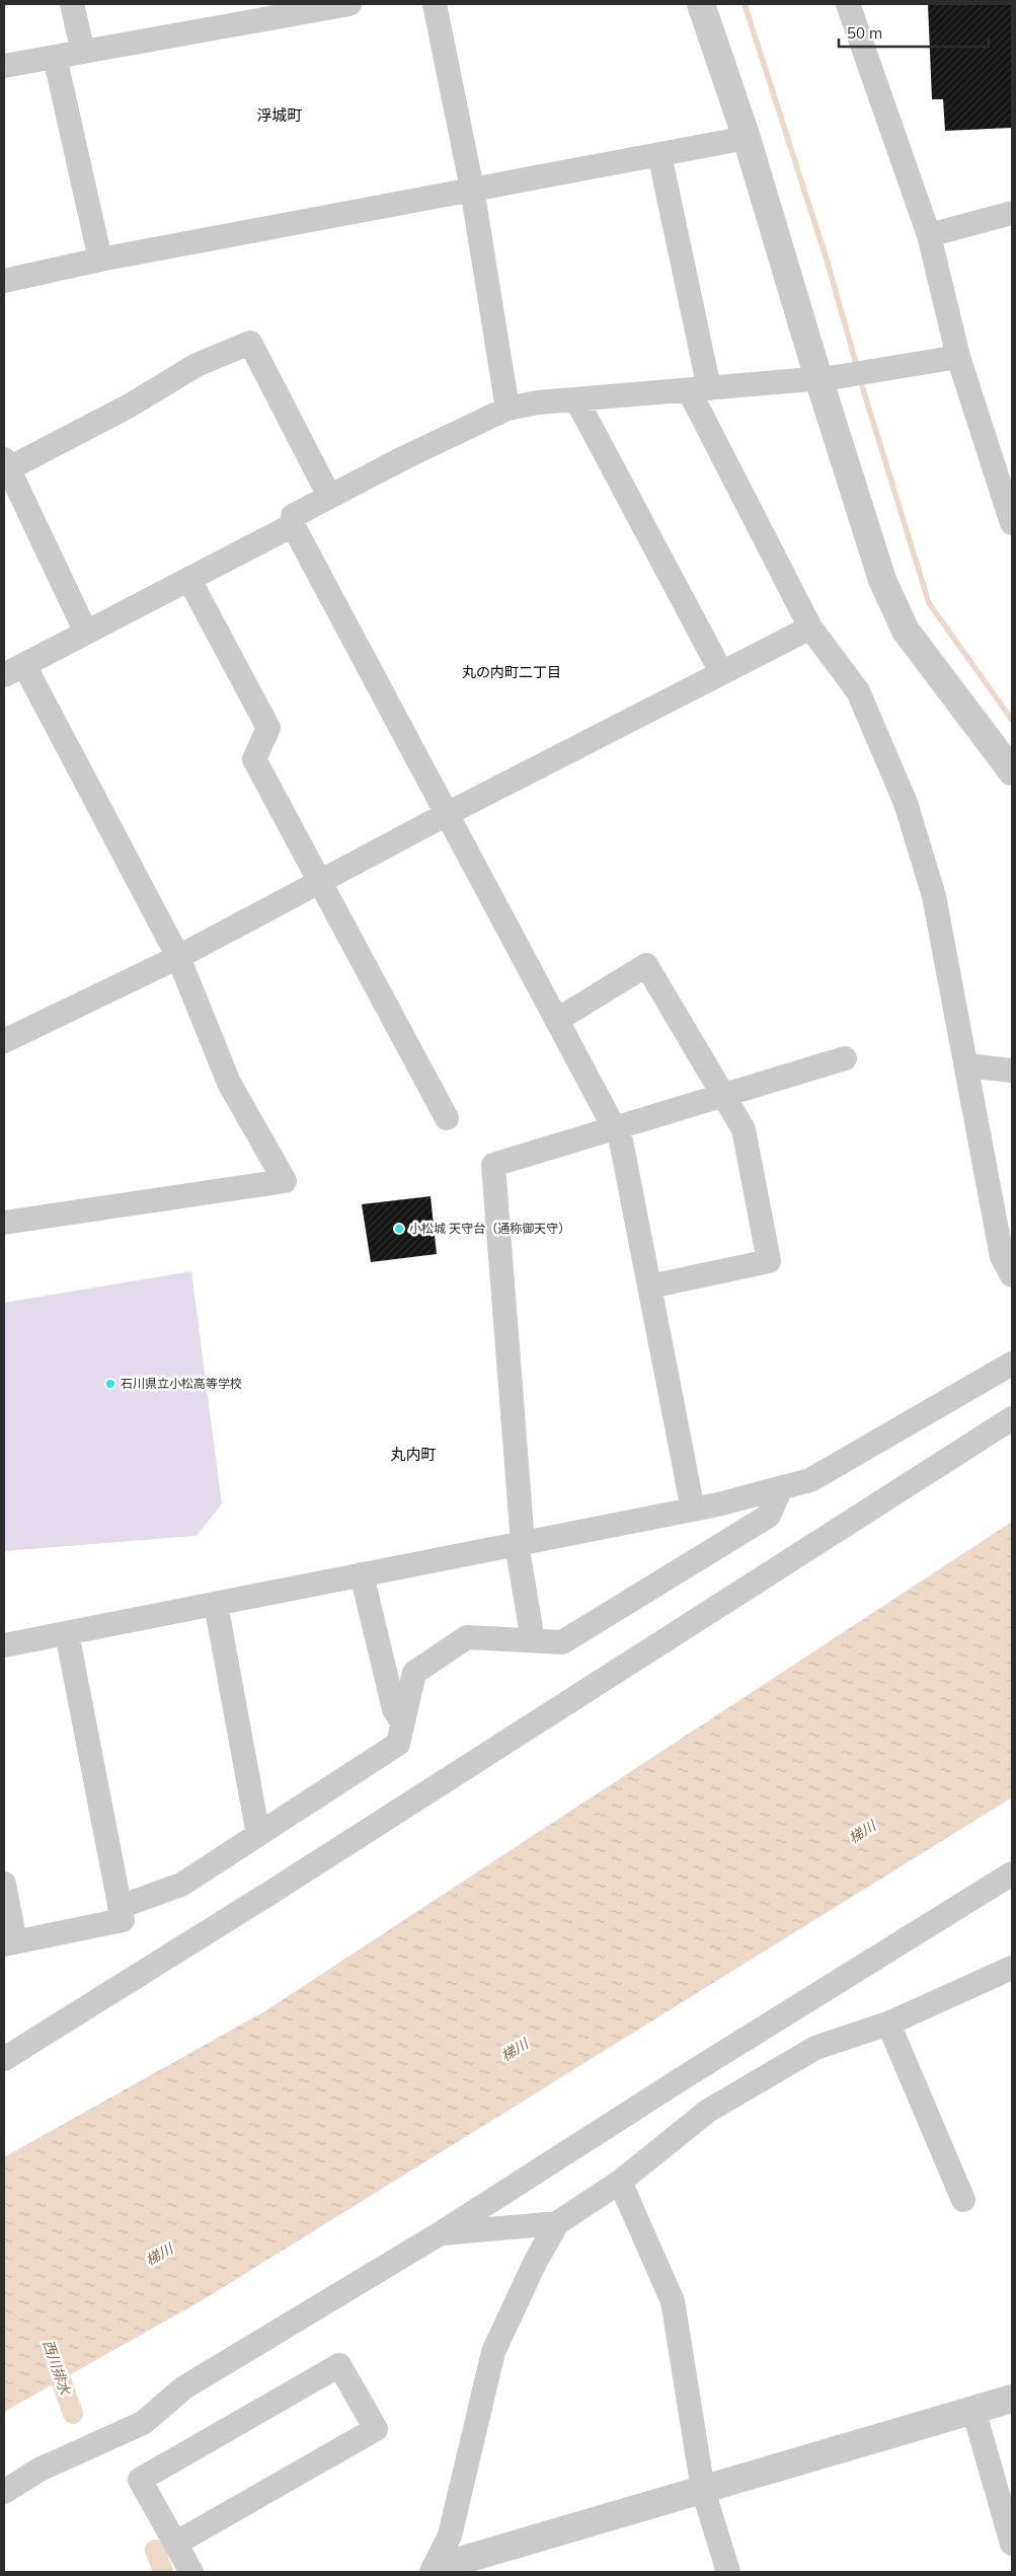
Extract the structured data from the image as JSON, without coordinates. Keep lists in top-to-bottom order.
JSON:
{
  "districts": ["浮城町", "丸の内町二丁目", "丸内町"],
  "water": ["梯川", "西川排水"],
  "places": ["小松城 天守台（通称御天守）", "石川県立小松高等学校"],
  "scale_bar": "50 m"
}
